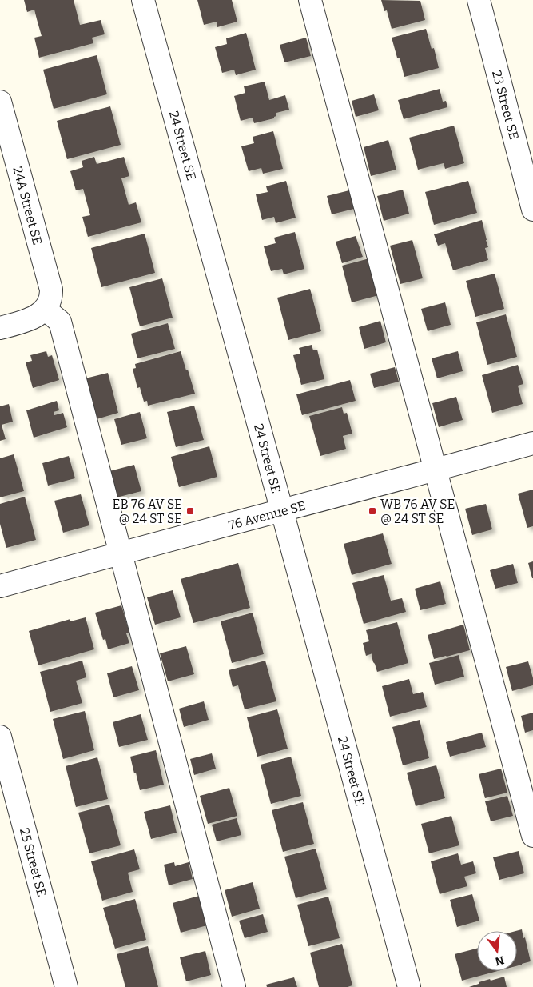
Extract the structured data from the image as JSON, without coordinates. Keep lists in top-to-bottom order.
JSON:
{
  "streets": {
    "street": [
      "23 Street SE",
      "24 Street SE",
      "24A Street SE",
      "76 Avenue SE",
      "25 Street SE"
    ]
  },
  "crossings": [
    ["24 Street SE", "76 Avenue SE"]
  ],
  "places": {
    "transit": ["EB 76 AV SE @ 24 ST SE", "WB 76 AV SE @ 24 ST SE"]
  },
  "north": "bottom"
}
